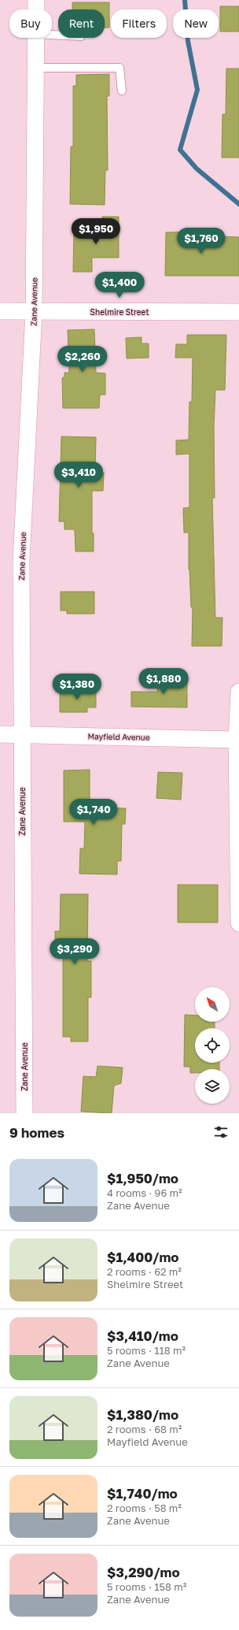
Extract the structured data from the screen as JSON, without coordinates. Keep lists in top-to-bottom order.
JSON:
{
  "streets": {
    "street": ["Zane Avenue", "Shelmire Street", "Mayfield Avenue"]
  },
  "crossings": [
    ["Zane Avenue", "Shelmire Street"],
    ["Zane Avenue", "Mayfield Avenue"]
  ],
  "north": "top left",
  "page": {
    "chip": [
      "Buy",
      "Rent",
      "Filters",
      "New"
    ],
    "price": [
      "$1,950",
      "$1,760",
      "$1,400",
      "$2,260",
      "$3,410",
      "$1,880",
      "$1,380",
      "$1,740",
      "$3,290"
    ],
    "heading": "9 homes",
    "list": [
      {
        "name": "$1,950/mo",
        "note": "4 rooms · 96 m² · Zane Avenue"
      },
      {
        "name": "$1,400/mo",
        "note": "2 rooms · 62 m² · Shelmire Street"
      },
      {
        "name": "$3,410/mo",
        "note": "5 rooms · 118 m² · Zane Avenue"
      },
      {
        "name": "$1,380/mo",
        "note": "2 rooms · 68 m² · Mayfield Avenue"
      },
      {
        "name": "$1,740/mo",
        "note": "2 rooms · 58 m² · Zane Avenue"
      },
      {
        "name": "$3,290/mo",
        "note": "5 rooms · 158 m² · Zane Avenue"
      }
    ]
  }
}
